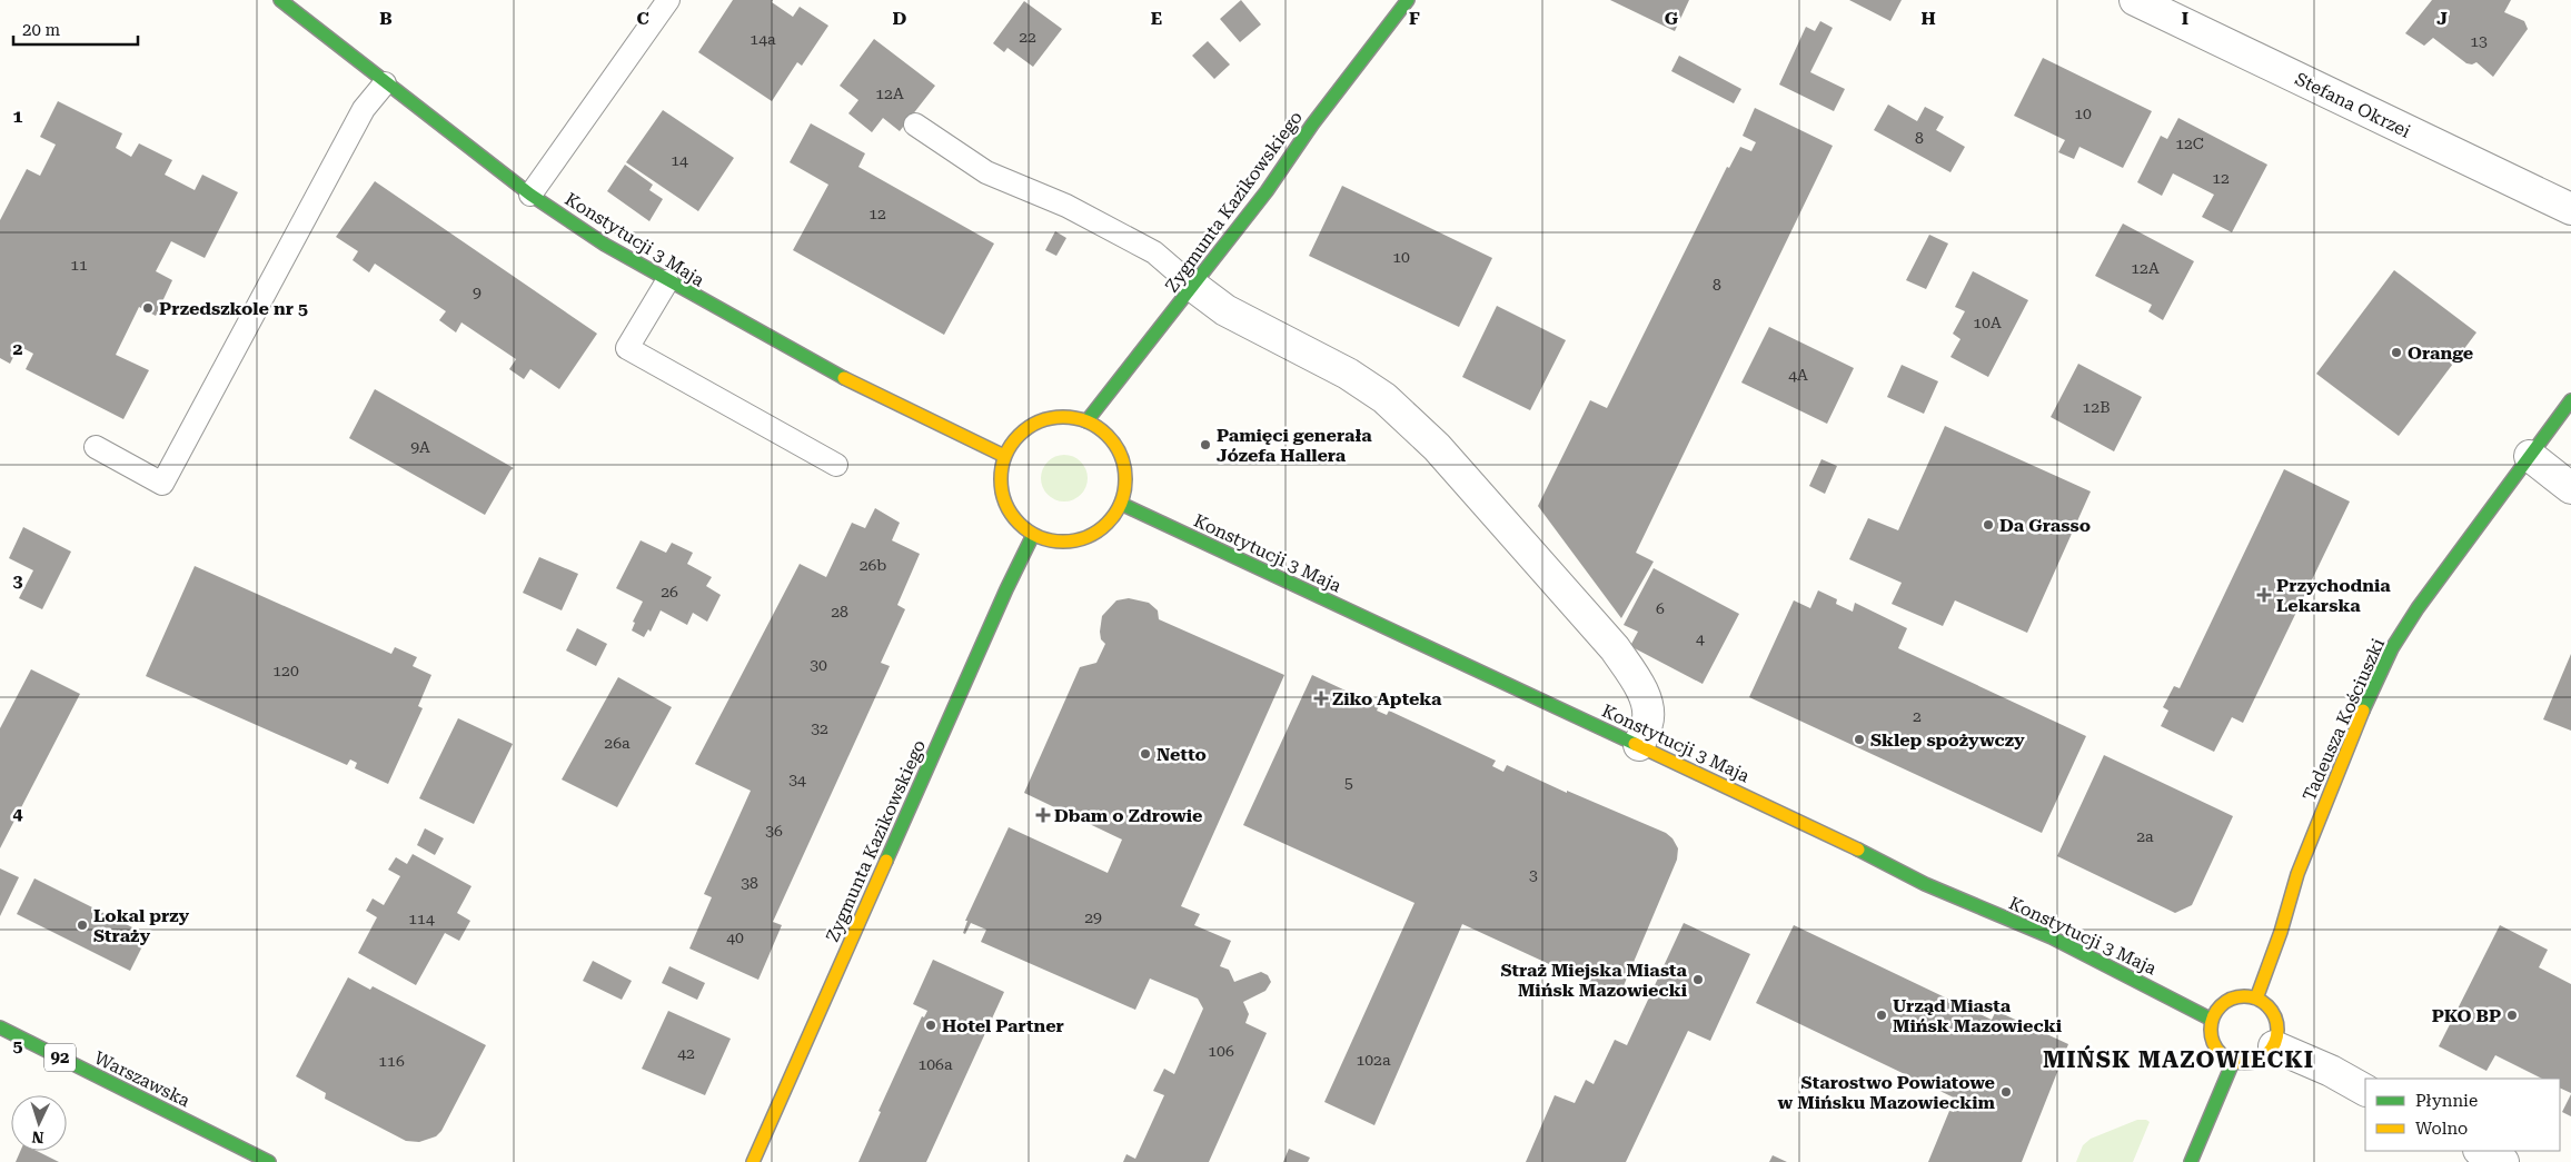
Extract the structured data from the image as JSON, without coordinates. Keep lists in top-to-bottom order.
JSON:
{
  "streets": {
    "street": [
      "Stefana Okrzei",
      "Zygmunta Kazikowskiego",
      "Konstytucji 3 Maja",
      "Tadeusza Kościuszki",
      "92",
      "Warszawska"
    ]
  },
  "crossings": [
    ["Zygmunta Kazikowskiego", "Konstytucji 3 Maja"],
    ["Konstytucji 3 Maja", "Tadeusza Kościuszki"]
  ],
  "districts": ["MIŃSK MAZOWIECKI"],
  "places": {
    "other": [
      "Przedszkole nr 5",
      "Orange",
      "Pamięci generała Józefa Hallera",
      "Da Grasso",
      "Sklep spożywczy",
      "Netto",
      "Lokal przy Straży",
      "Straż Miejska Miasta Mińsk Mazowiecki",
      "Urząd Miasta Mińsk Mazowiecki",
      "PKO BP",
      "Hotel Partner",
      "Starostwo Powiatowe w Mińsku Mazowieckim"
    ],
    "health": ["Przychodnia Lekarska", "Ziko Apteka", "Dbam o Zdrowie"]
  },
  "house_numbers": [
    "22",
    "14a",
    "13",
    "12A",
    "10",
    "8",
    "12C",
    "14",
    "12",
    "12",
    "10",
    "11",
    "12A",
    "8",
    "9",
    "10A",
    "4A",
    "12B",
    "9A",
    "26b",
    "26",
    "6",
    "28",
    "4",
    "30",
    "120",
    "2",
    "32",
    "26a",
    "34",
    "5",
    "36",
    "2a",
    "3",
    "38",
    "29",
    "114",
    "40",
    "106",
    "42",
    "102a",
    "116",
    "106a"
  ],
  "legend": ["Płynnie", "Wolno"],
  "scale_bar": "20 m",
  "north": "bottom",
  "grid": {
    "columns": [
      "B",
      "C",
      "D",
      "E",
      "F",
      "G",
      "H",
      "I",
      "J"
    ],
    "rows": [
      "1",
      "2",
      "3",
      "4",
      "5"
    ]
  }
}
